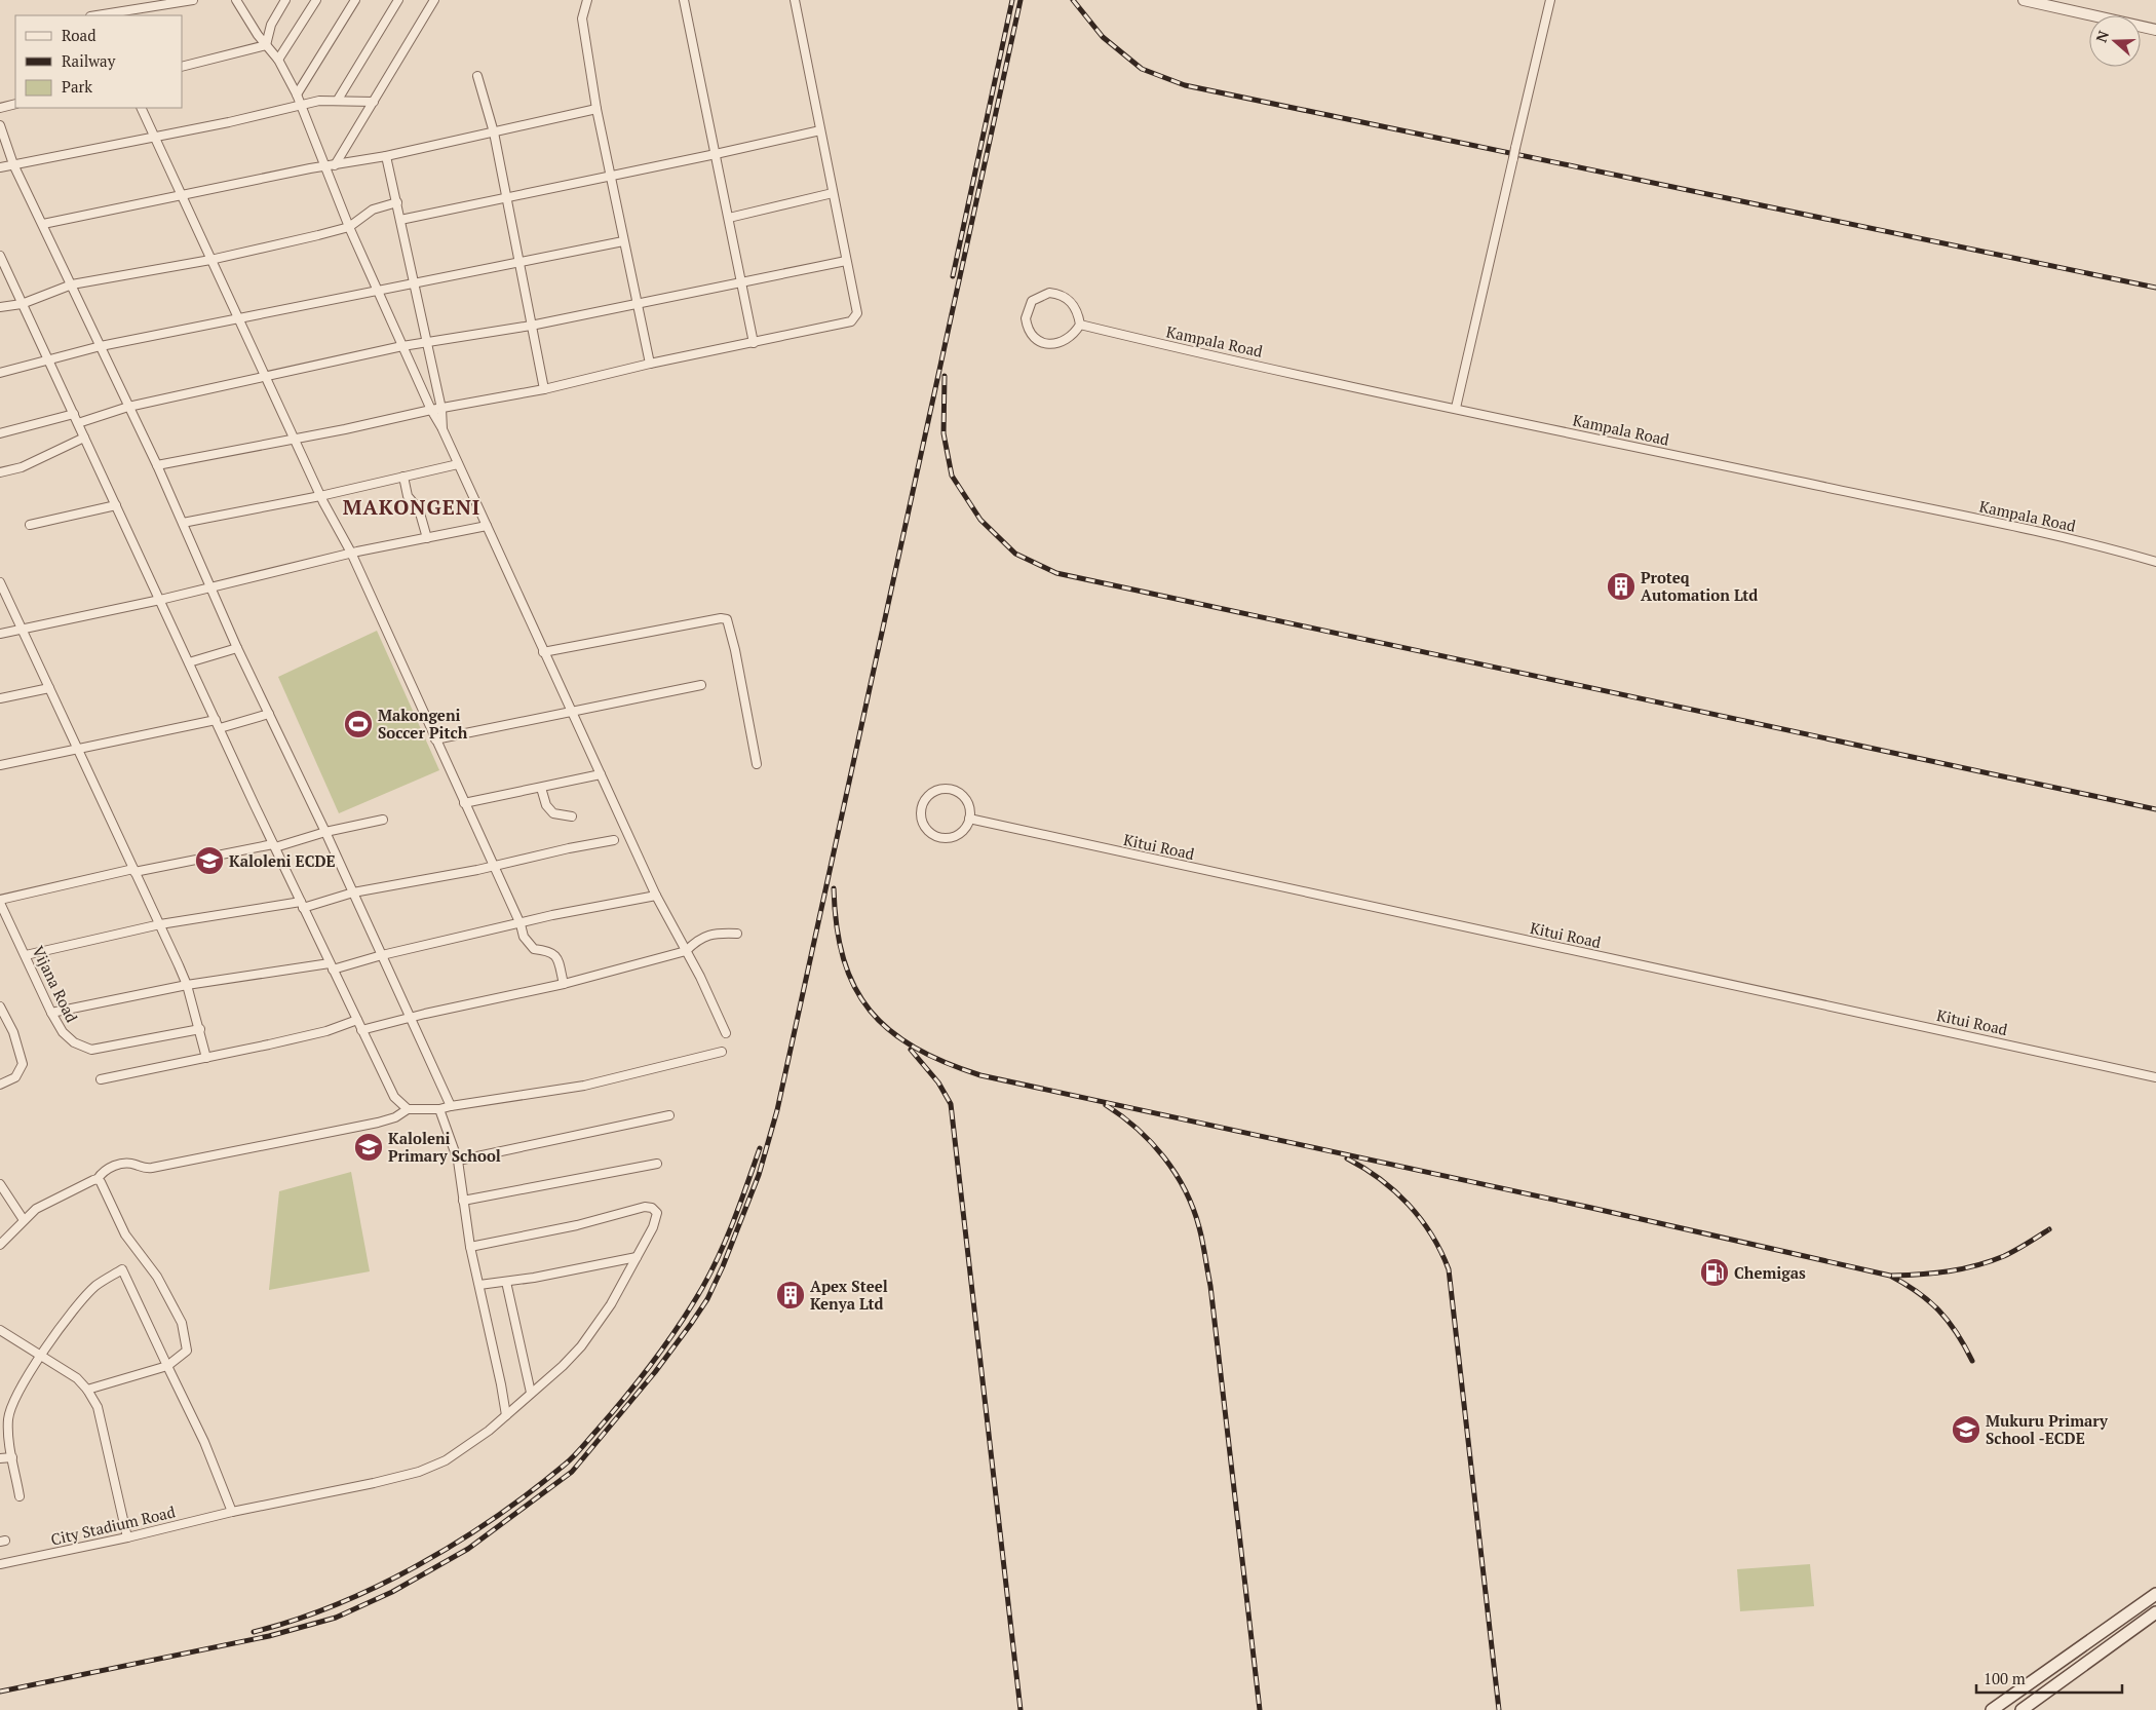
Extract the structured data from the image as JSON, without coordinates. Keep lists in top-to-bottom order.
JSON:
{
  "streets": {
    "street": [
      "Kampala Road",
      "Kitui Road",
      "Vijana Road",
      "City Stadium Road"
    ]
  },
  "districts": ["MAKONGENI"],
  "places": {
    "building": ["Proteq Automation Ltd", "Apex Steel Kenya Ltd"],
    "sports": ["Makongeni Soccer Pitch"],
    "school or university": ["Kaloleni ECDE", "Kaloleni Primary School", "Mukuru Primary School -ECDE"],
    "fuel station": ["Chemigas"]
  },
  "legend": ["Road", "Railway", "Park"],
  "scale_bar": "100 m",
  "north": "left"
}
